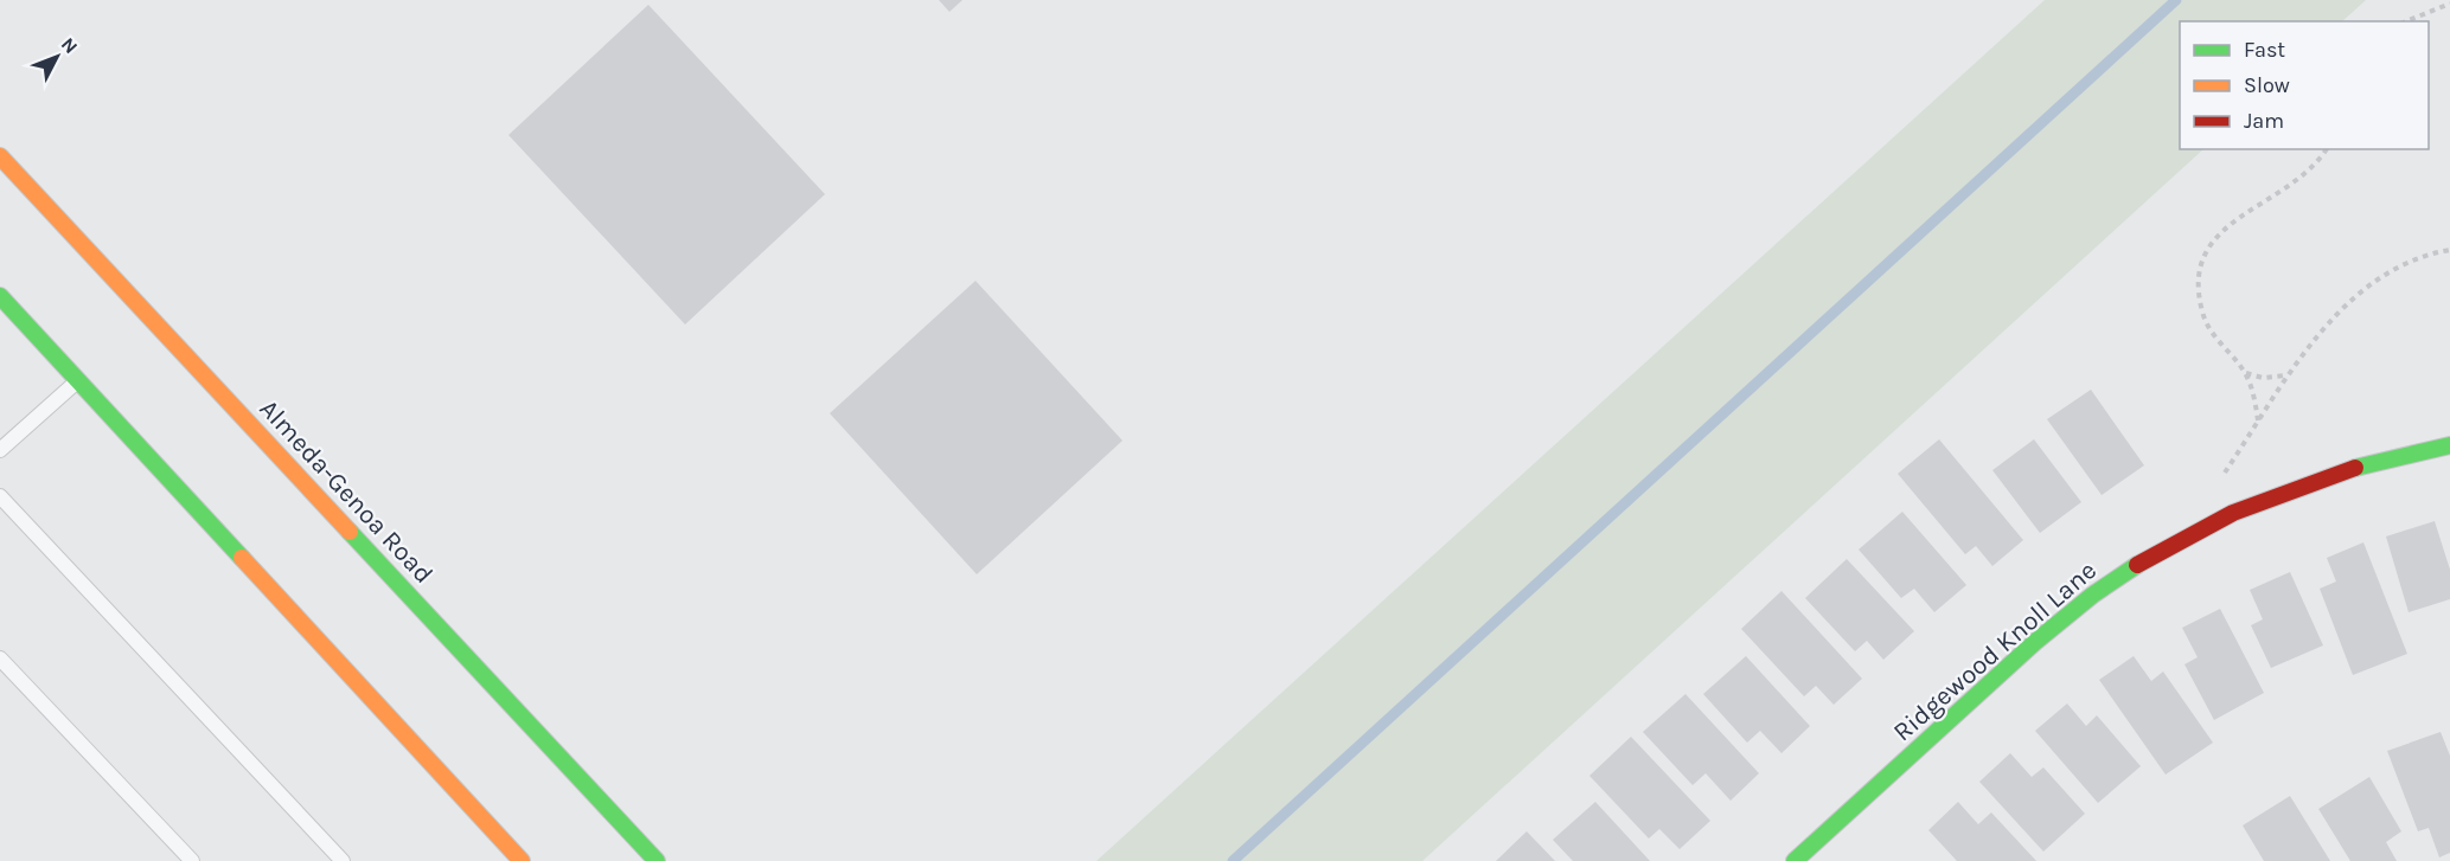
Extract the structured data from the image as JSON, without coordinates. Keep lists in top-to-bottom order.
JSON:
{
  "streets": {
    "main road": ["Almeda-Genoa Road", "Ridgewood Knoll Lane"]
  },
  "legend": ["Fast", "Slow", "Jam"],
  "north": "top right"
}
